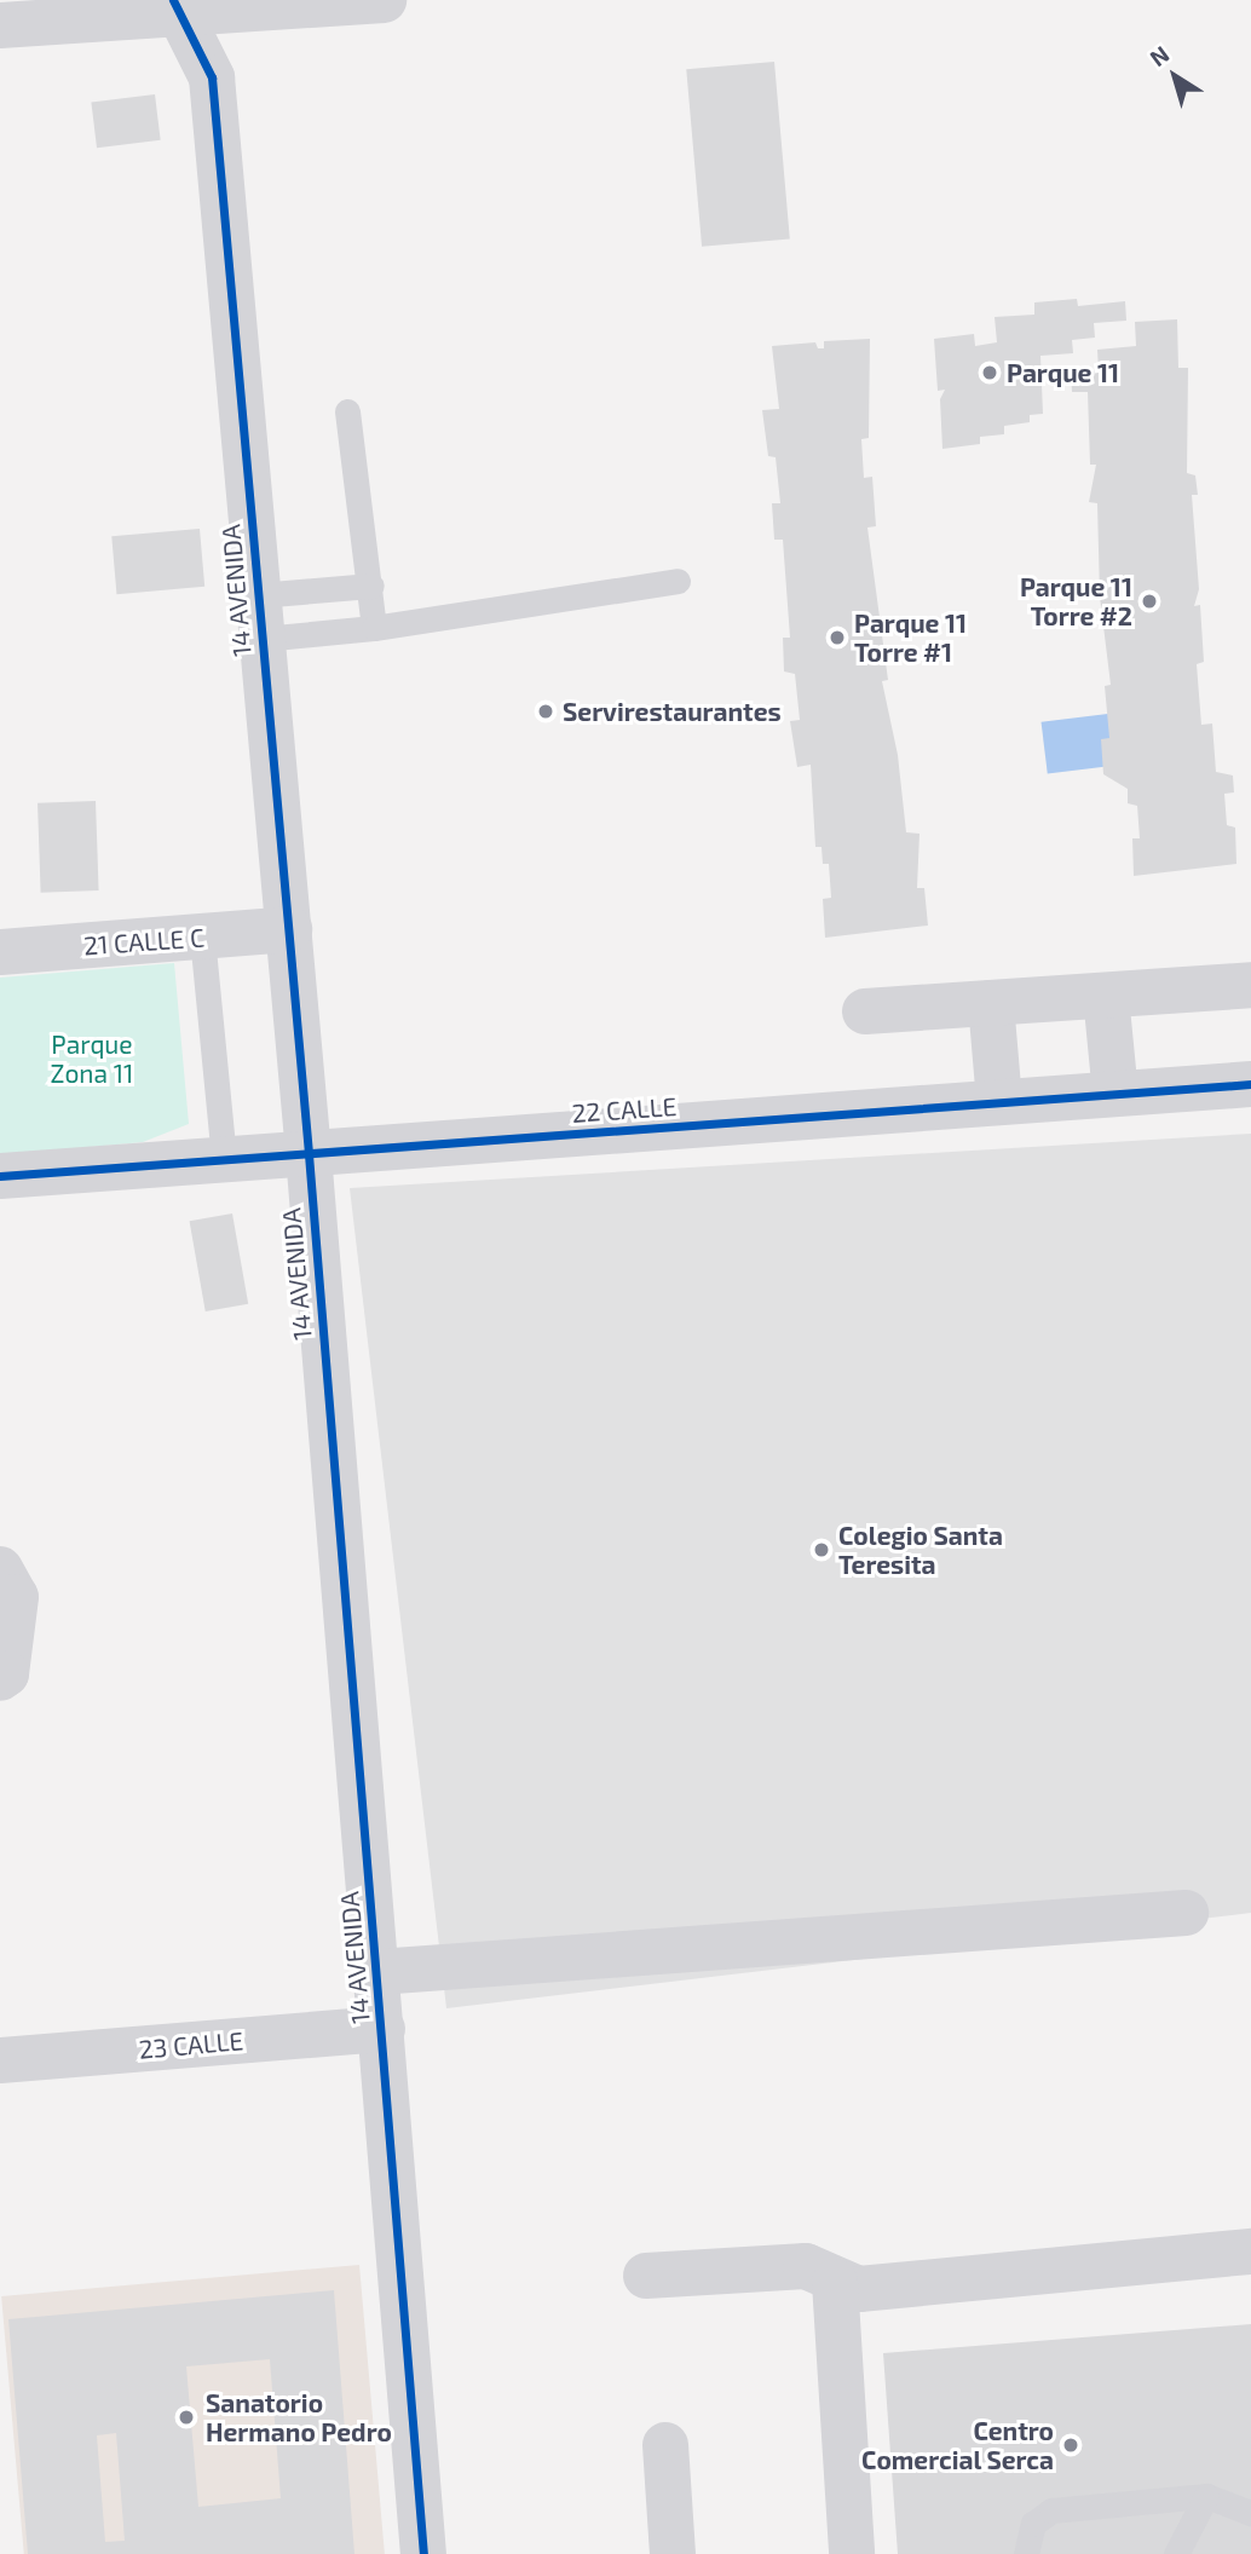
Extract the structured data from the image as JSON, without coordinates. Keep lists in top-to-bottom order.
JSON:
{
  "streets": {
    "street": [
      "14 AVENIDA",
      "21 CALLE C",
      "22 CALLE",
      "23 CALLE"
    ]
  },
  "crossings": [
    ["14 AVENIDA", "21 CALLE C"],
    ["14 AVENIDA", "22 CALLE"],
    ["14 AVENIDA", "23 CALLE"]
  ],
  "parks": ["Parque Zona 11"],
  "places": [
    "Parque 11",
    "Parque 11 Torre #2",
    "Parque 11 Torre #1",
    "Servirestaurantes",
    "Colegio Santa Teresita",
    "Sanatorio Hermano Pedro",
    "Centro Comercial Serca"
  ],
  "north": "top left"
}
